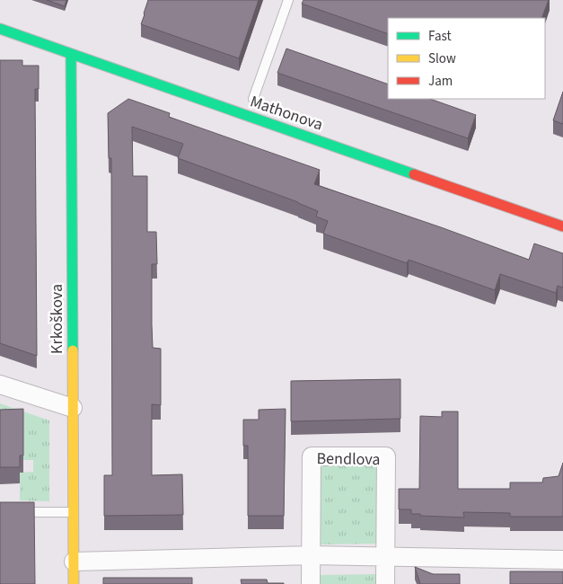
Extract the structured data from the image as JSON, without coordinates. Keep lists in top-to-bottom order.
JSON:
{
  "streets": {
    "street": ["Mathonova", "Krkoškova", "Bendlova"]
  },
  "crossings": [
    ["Mathonova", "Krkoškova"]
  ],
  "legend": ["Fast", "Slow", "Jam"]
}
